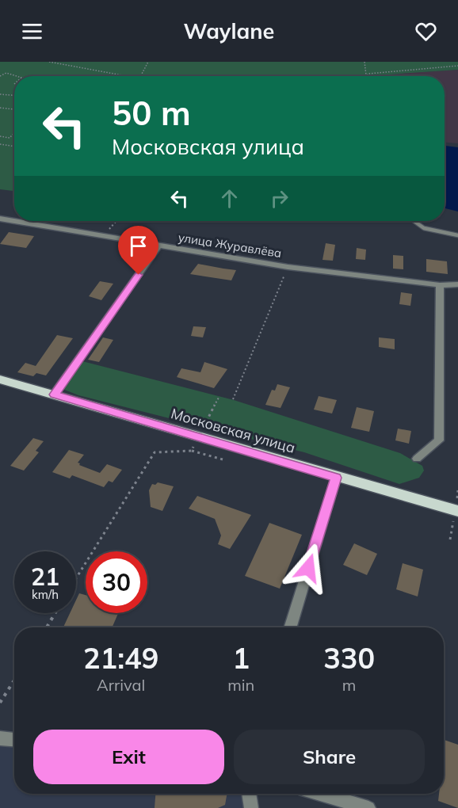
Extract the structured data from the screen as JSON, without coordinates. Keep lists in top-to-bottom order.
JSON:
{
  "streets": {
    "main road": ["Московская улица"],
    "street": ["улица Журавлёва"]
  },
  "page": {
    "header": "Waylane",
    "turn": ["50 m", "Московская улица"],
    "speed": "21 km/h",
    "limit": "30",
    "eta": [
      "21:49",
      "Arrival",
      "1",
      "min",
      "330",
      "m"
    ],
    "buttons": ["Exit", "Share"]
  }
}
